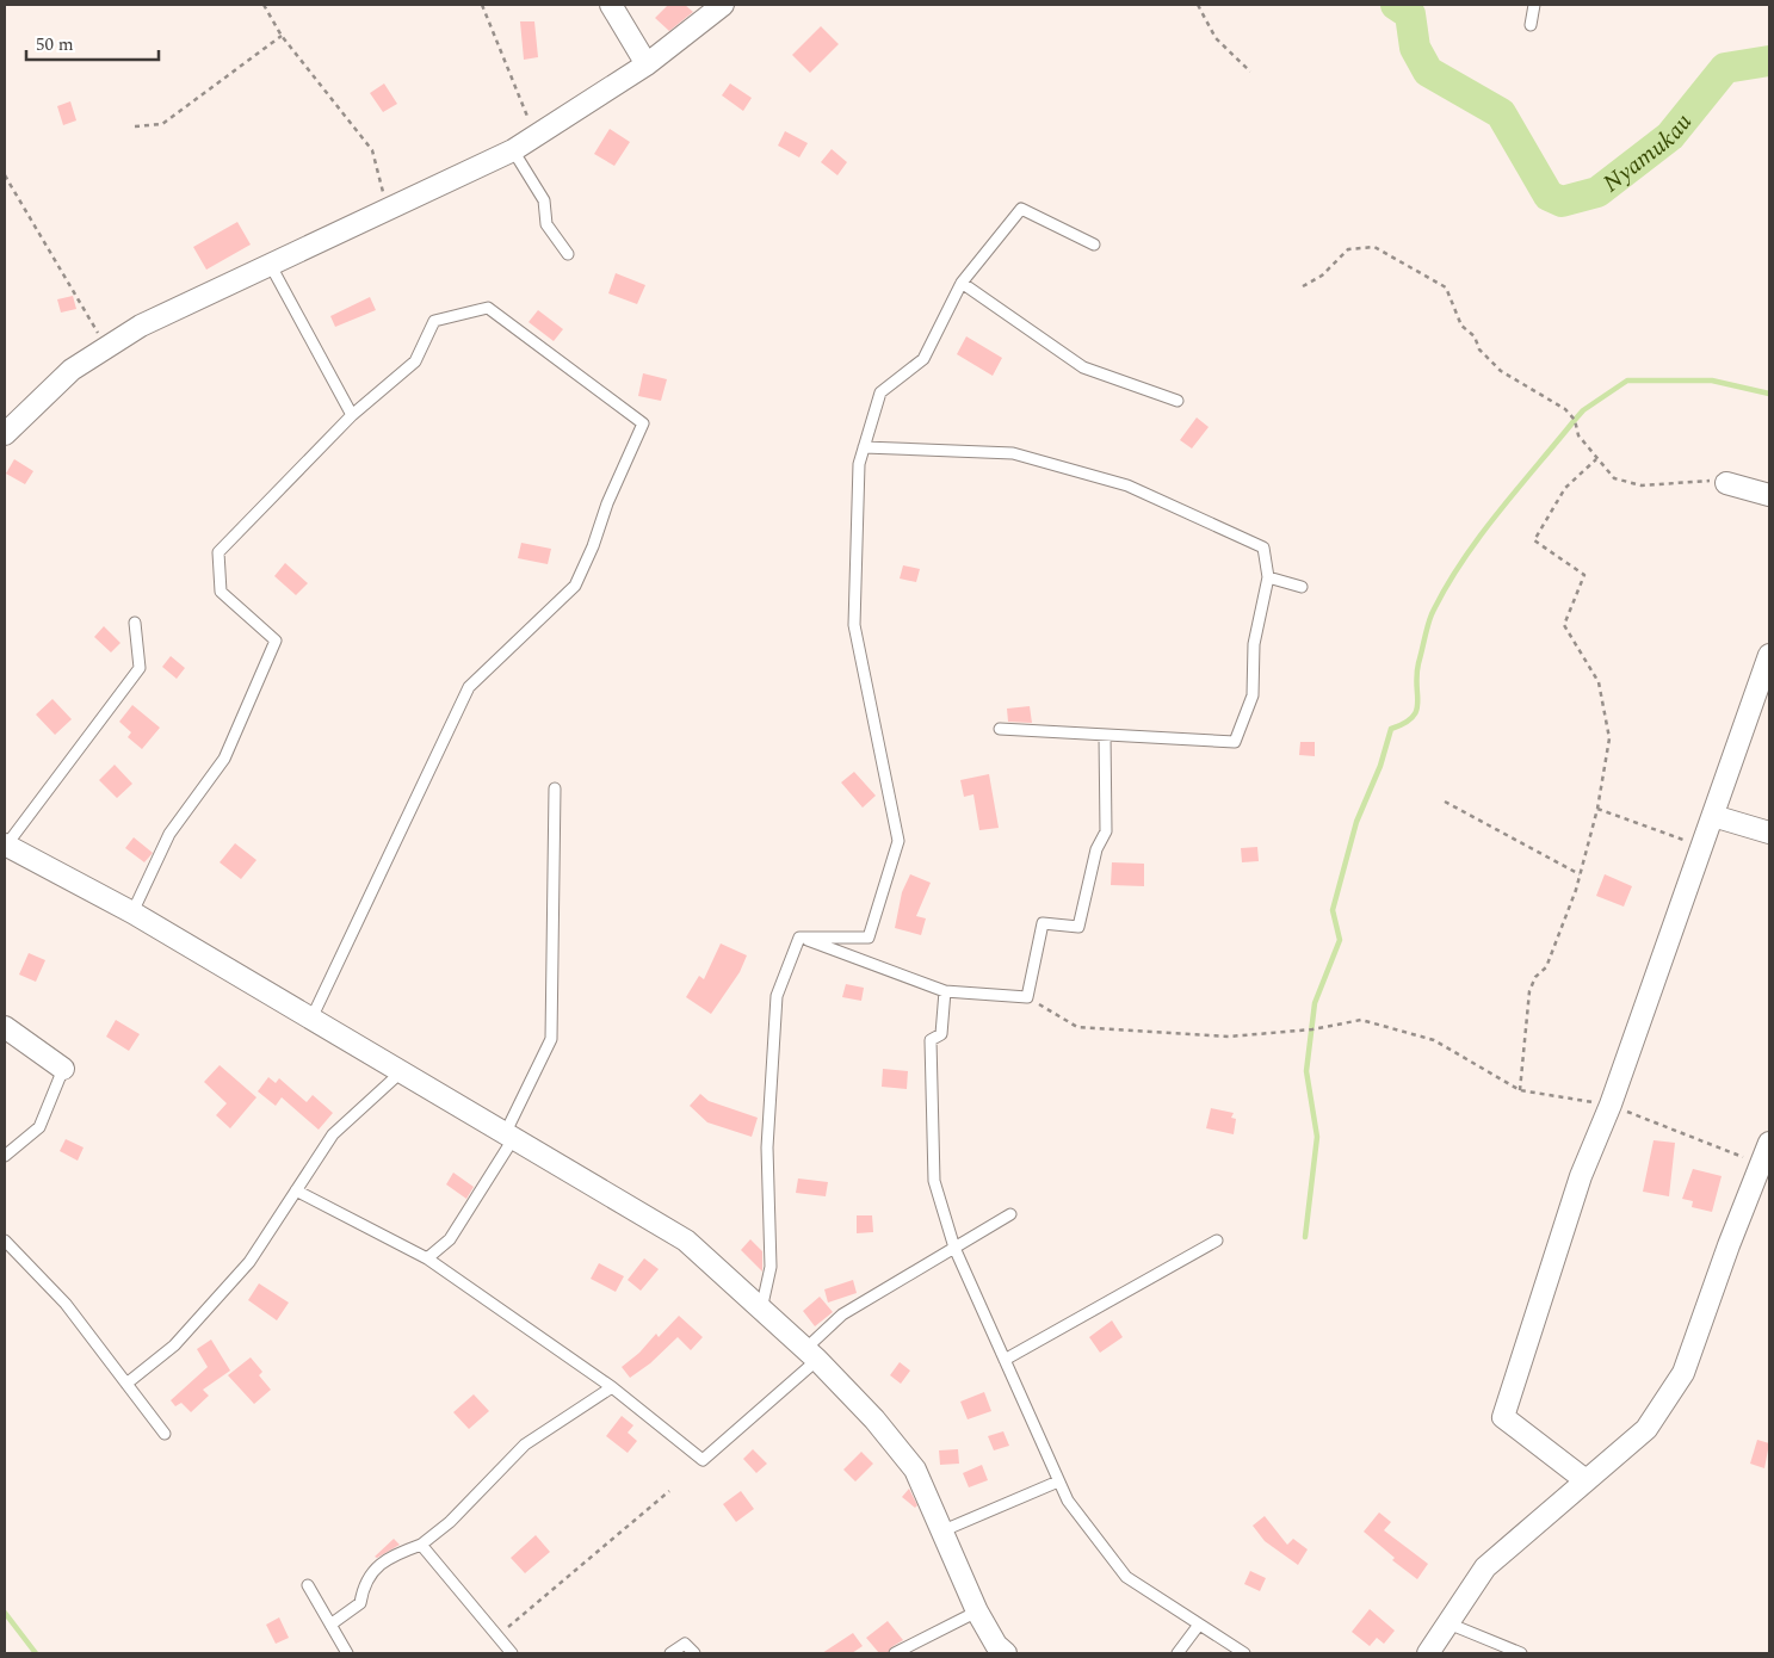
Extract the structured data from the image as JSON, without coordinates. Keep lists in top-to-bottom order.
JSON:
{
  "water": ["Nyamukau"],
  "scale_bar": "50 m"
}
